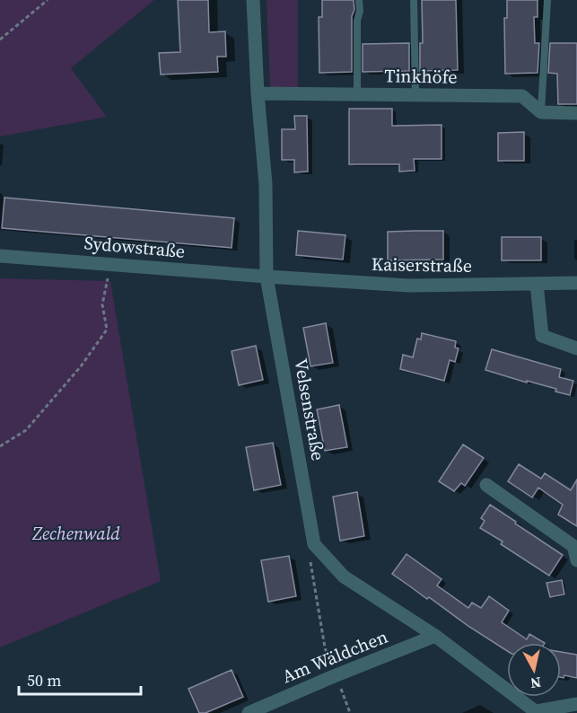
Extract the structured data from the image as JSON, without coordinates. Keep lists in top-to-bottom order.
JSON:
{
  "streets": {
    "street": [
      "Tinkhöfe",
      "Sydowstraße",
      "Kaiserstraße",
      "Velsenstraße",
      "Am Wäldchen"
    ]
  },
  "crossings": [
    ["Tinkhöfe", "Velsenstraße"],
    ["Sydowstraße", "Kaiserstraße"],
    ["Sydowstraße", "Velsenstraße"],
    ["Kaiserstraße", "Velsenstraße"]
  ],
  "parks": ["Zechenwald"],
  "scale_bar": "50 m",
  "north": "bottom"
}
